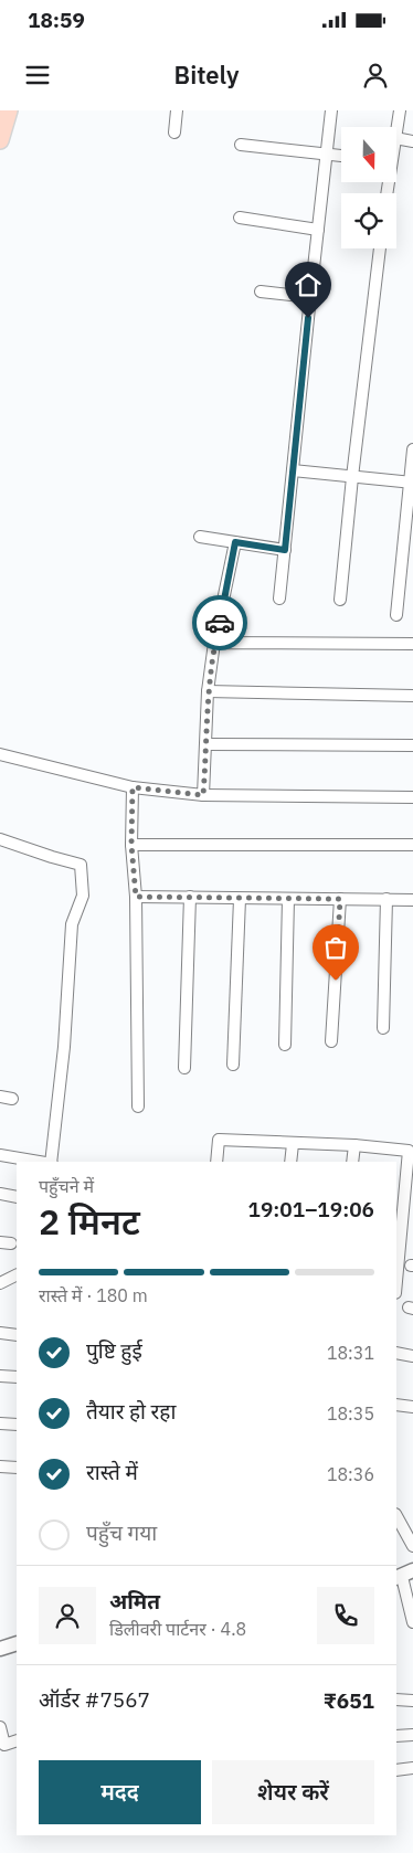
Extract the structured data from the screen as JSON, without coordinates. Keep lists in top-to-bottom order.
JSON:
{
  "north": "bottom",
  "page": {
    "status": "18:59",
    "header": "Bitely",
    "heading": ["2 मिनट", "पहुँचने में", "19:01–19:06"],
    "panel": [
      "अमित",
      "डिलीवरी पार्टनर · 4.8",
      "ऑर्डर #7567",
      "₹651"
    ],
    "bar": "रास्ते में · 180 m",
    "list": [
      ["पुष्टि हुई", "18:31"],
      ["तैयार हो रहा", "18:35"],
      ["रास्ते में", "18:36"],
      "पहुँच गया"
    ],
    "buttons": ["मदद", "शेयर करें"]
  }
}
